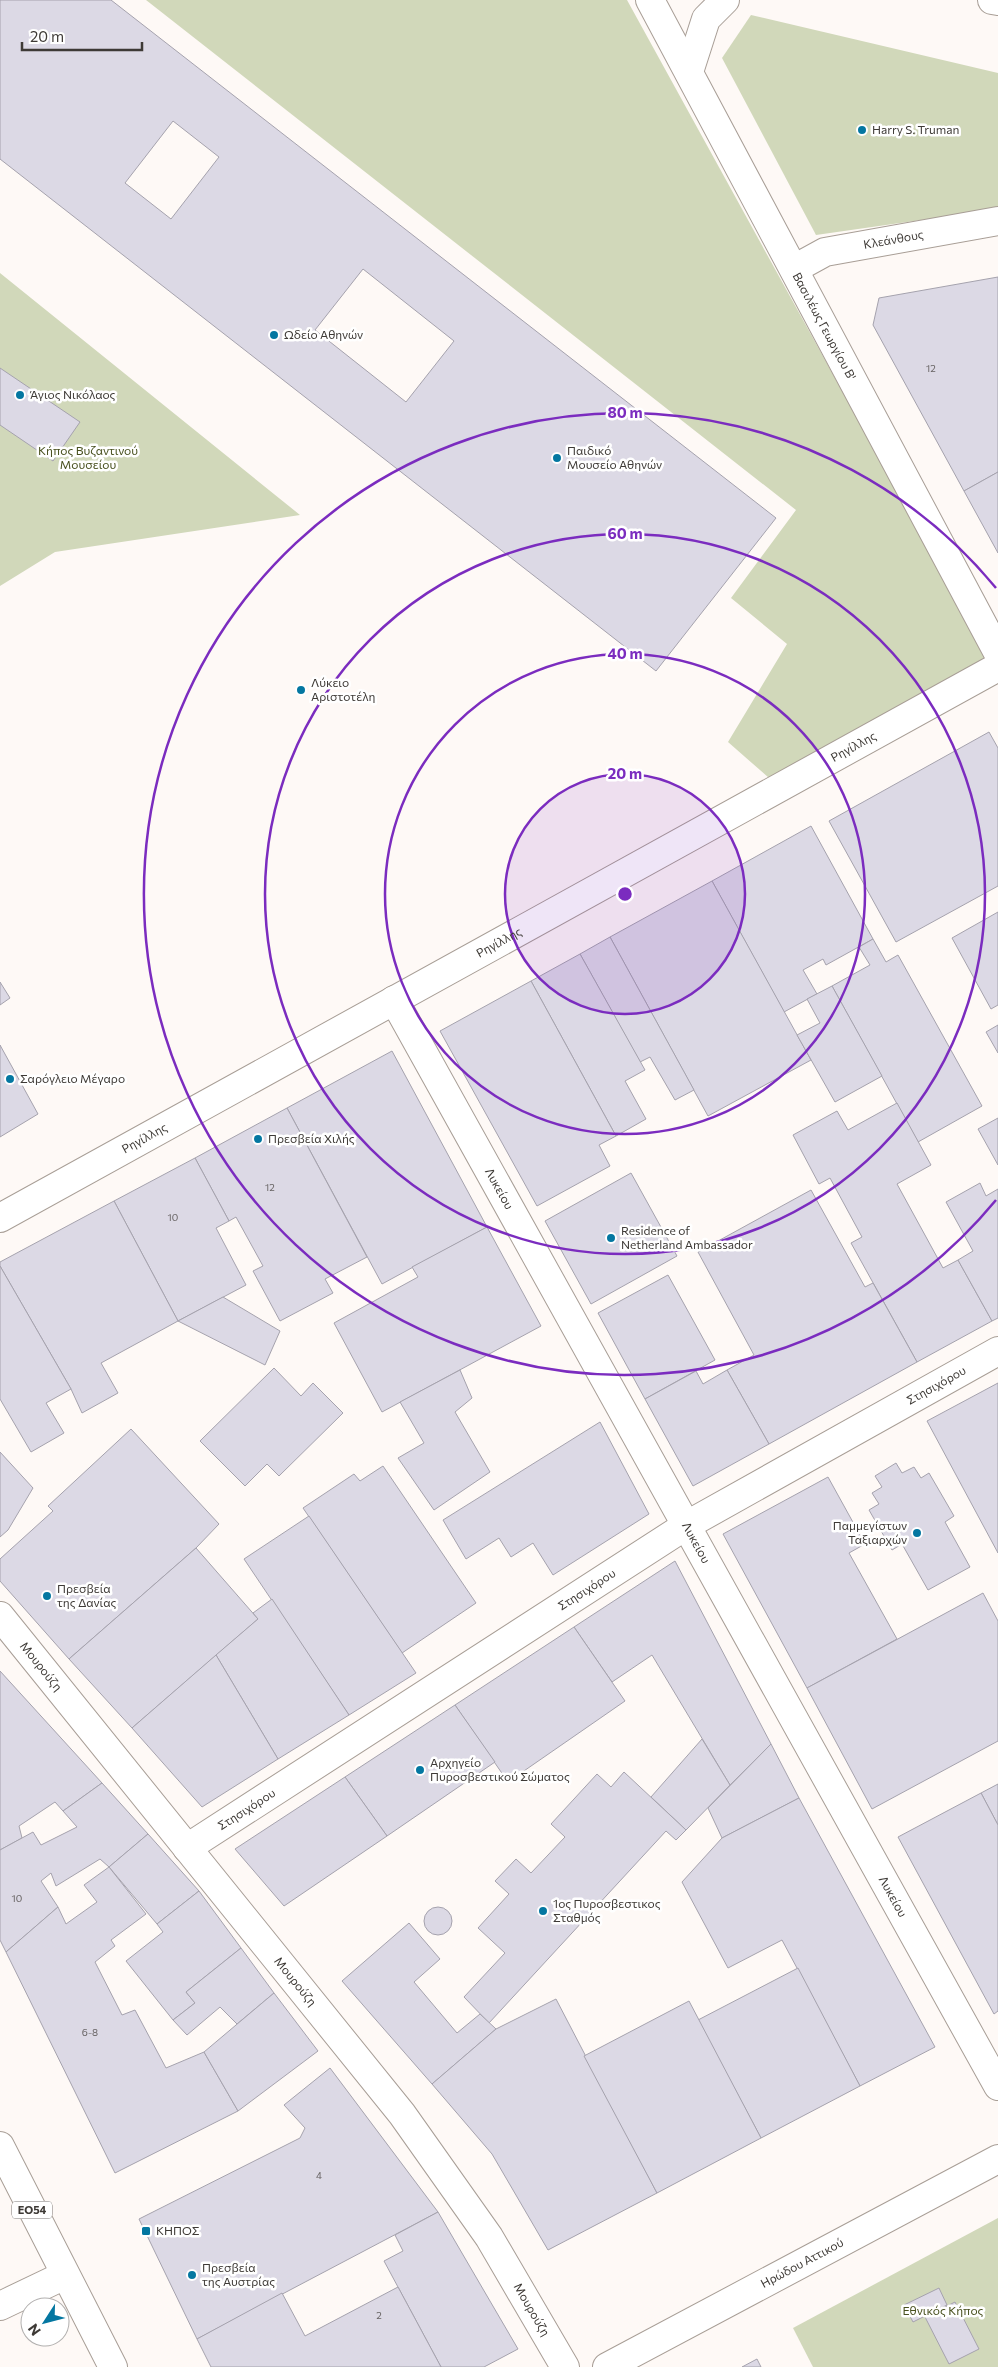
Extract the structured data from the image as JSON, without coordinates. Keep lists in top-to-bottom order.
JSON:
{
  "streets": {
    "street": [
      "Κλεάνθους",
      "Βασιλέως Γεωργίου Β'",
      "Ρηγίλλης",
      "Λυκείου",
      "Στησιχόρου",
      "Μουρούζη",
      "ΕΟ54",
      "Ηρώδου Αττικού"
    ]
  },
  "crossings": [
    ["Κλεάνθους", "Βασιλέως Γεωργίου Β'"],
    ["Ρηγίλλης", "Λυκείου"],
    ["Λυκείου", "Στησιχόρου"],
    ["Στησιχόρου", "Μουρούζη"]
  ],
  "parks": ["Κήπος Βυζαντινού Μουσείου", "Εθνικός Κήπος"],
  "places": {
    "other": [
      "Harry S. Truman",
      "Ωδείο Αθηνών",
      "Άγιος Νικόλαος",
      "Παιδικό Μουσείο Αθηνών",
      "Λύκειο Αριστοτέλη",
      "Σαρόγλειο Μέγαρο",
      "Πρεσβεία Χιλής",
      "Residence of Netherland Ambassador",
      "Παμμεγίστων Ταξιαρχών",
      "Πρεσβεία της Δανίας",
      "Αρχηγείο Πυροσβεστικού Σώματος",
      "1ος Πυροσβεστικος Σταθμός",
      "Πρεσβεία της Αυστρίας"
    ],
    "transit": ["ΚΗΠΟΣ"]
  },
  "house_numbers": [
    "12",
    "12",
    "10",
    "10",
    "6-8",
    "4",
    "2"
  ],
  "scale_bar": "20 m",
  "north": "bottom left",
  "rings": [
    "80 m",
    "60 m",
    "40 m",
    "20 m"
  ]
}
